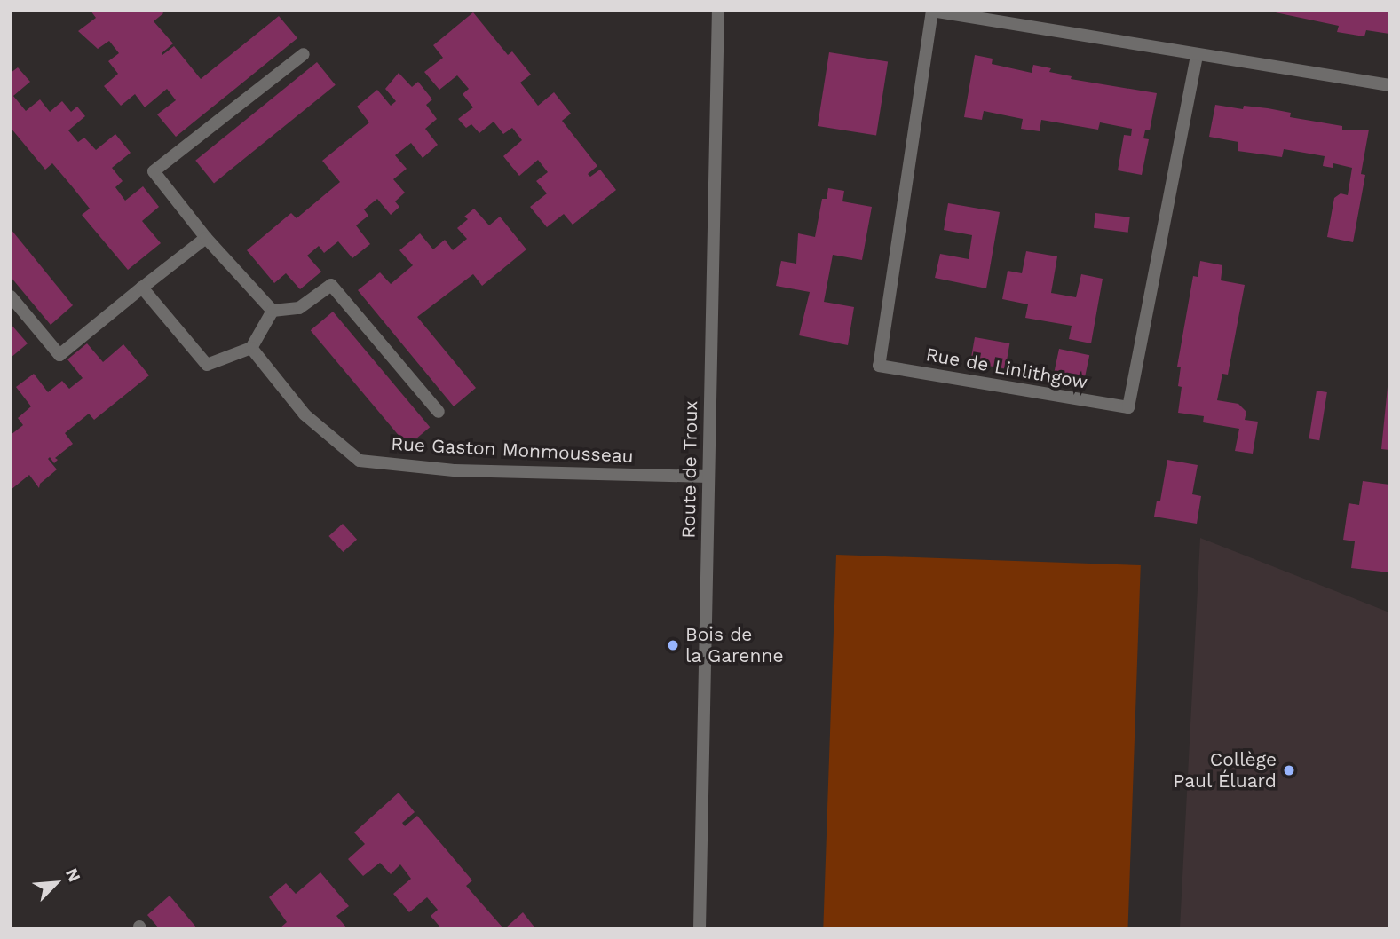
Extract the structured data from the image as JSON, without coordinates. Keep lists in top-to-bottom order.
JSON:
{
  "streets": {
    "street": ["Rue de Linlithgow", "Rue Gaston Monmousseau", "Route de Troux"]
  },
  "crossings": [
    ["Rue Gaston Monmousseau", "Route de Troux"]
  ],
  "places": ["Bois de la Garenne", "Collège Paul Éluard"],
  "north": "top right"
}
